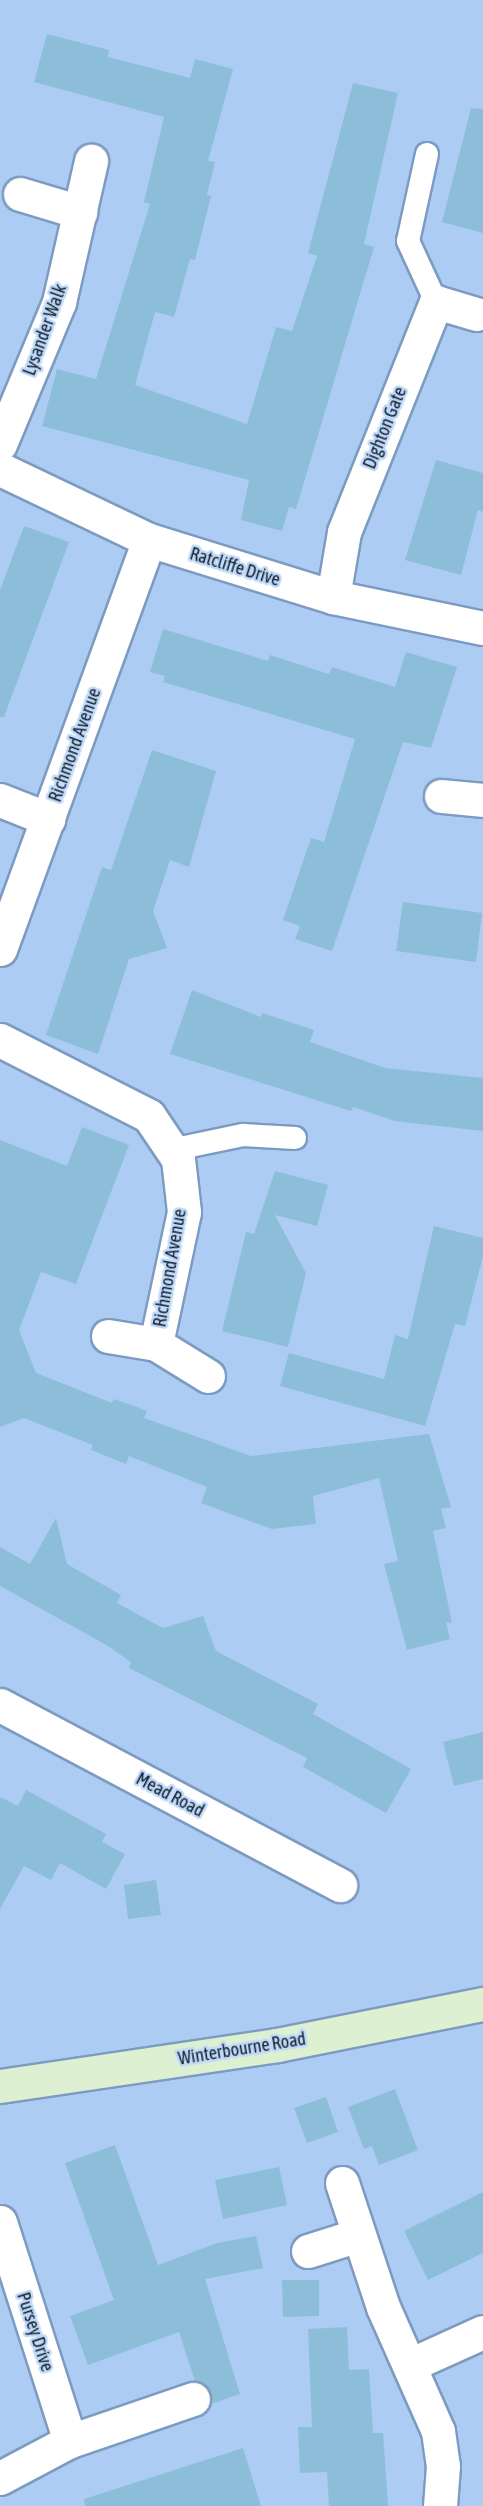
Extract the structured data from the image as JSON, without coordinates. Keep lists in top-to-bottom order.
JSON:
{
  "streets": {
    "main road": ["Winterbourne Road"],
    "street": [
      "Lysander Walk",
      "Dighton Gate",
      "Ratcliffe Drive",
      "Richmond Avenue",
      "Mead Road",
      "Pursey Drive"
    ]
  },
  "crossings": [
    ["Dighton Gate", "Ratcliffe Drive"],
    ["Ratcliffe Drive", "Richmond Avenue"]
  ]
}
